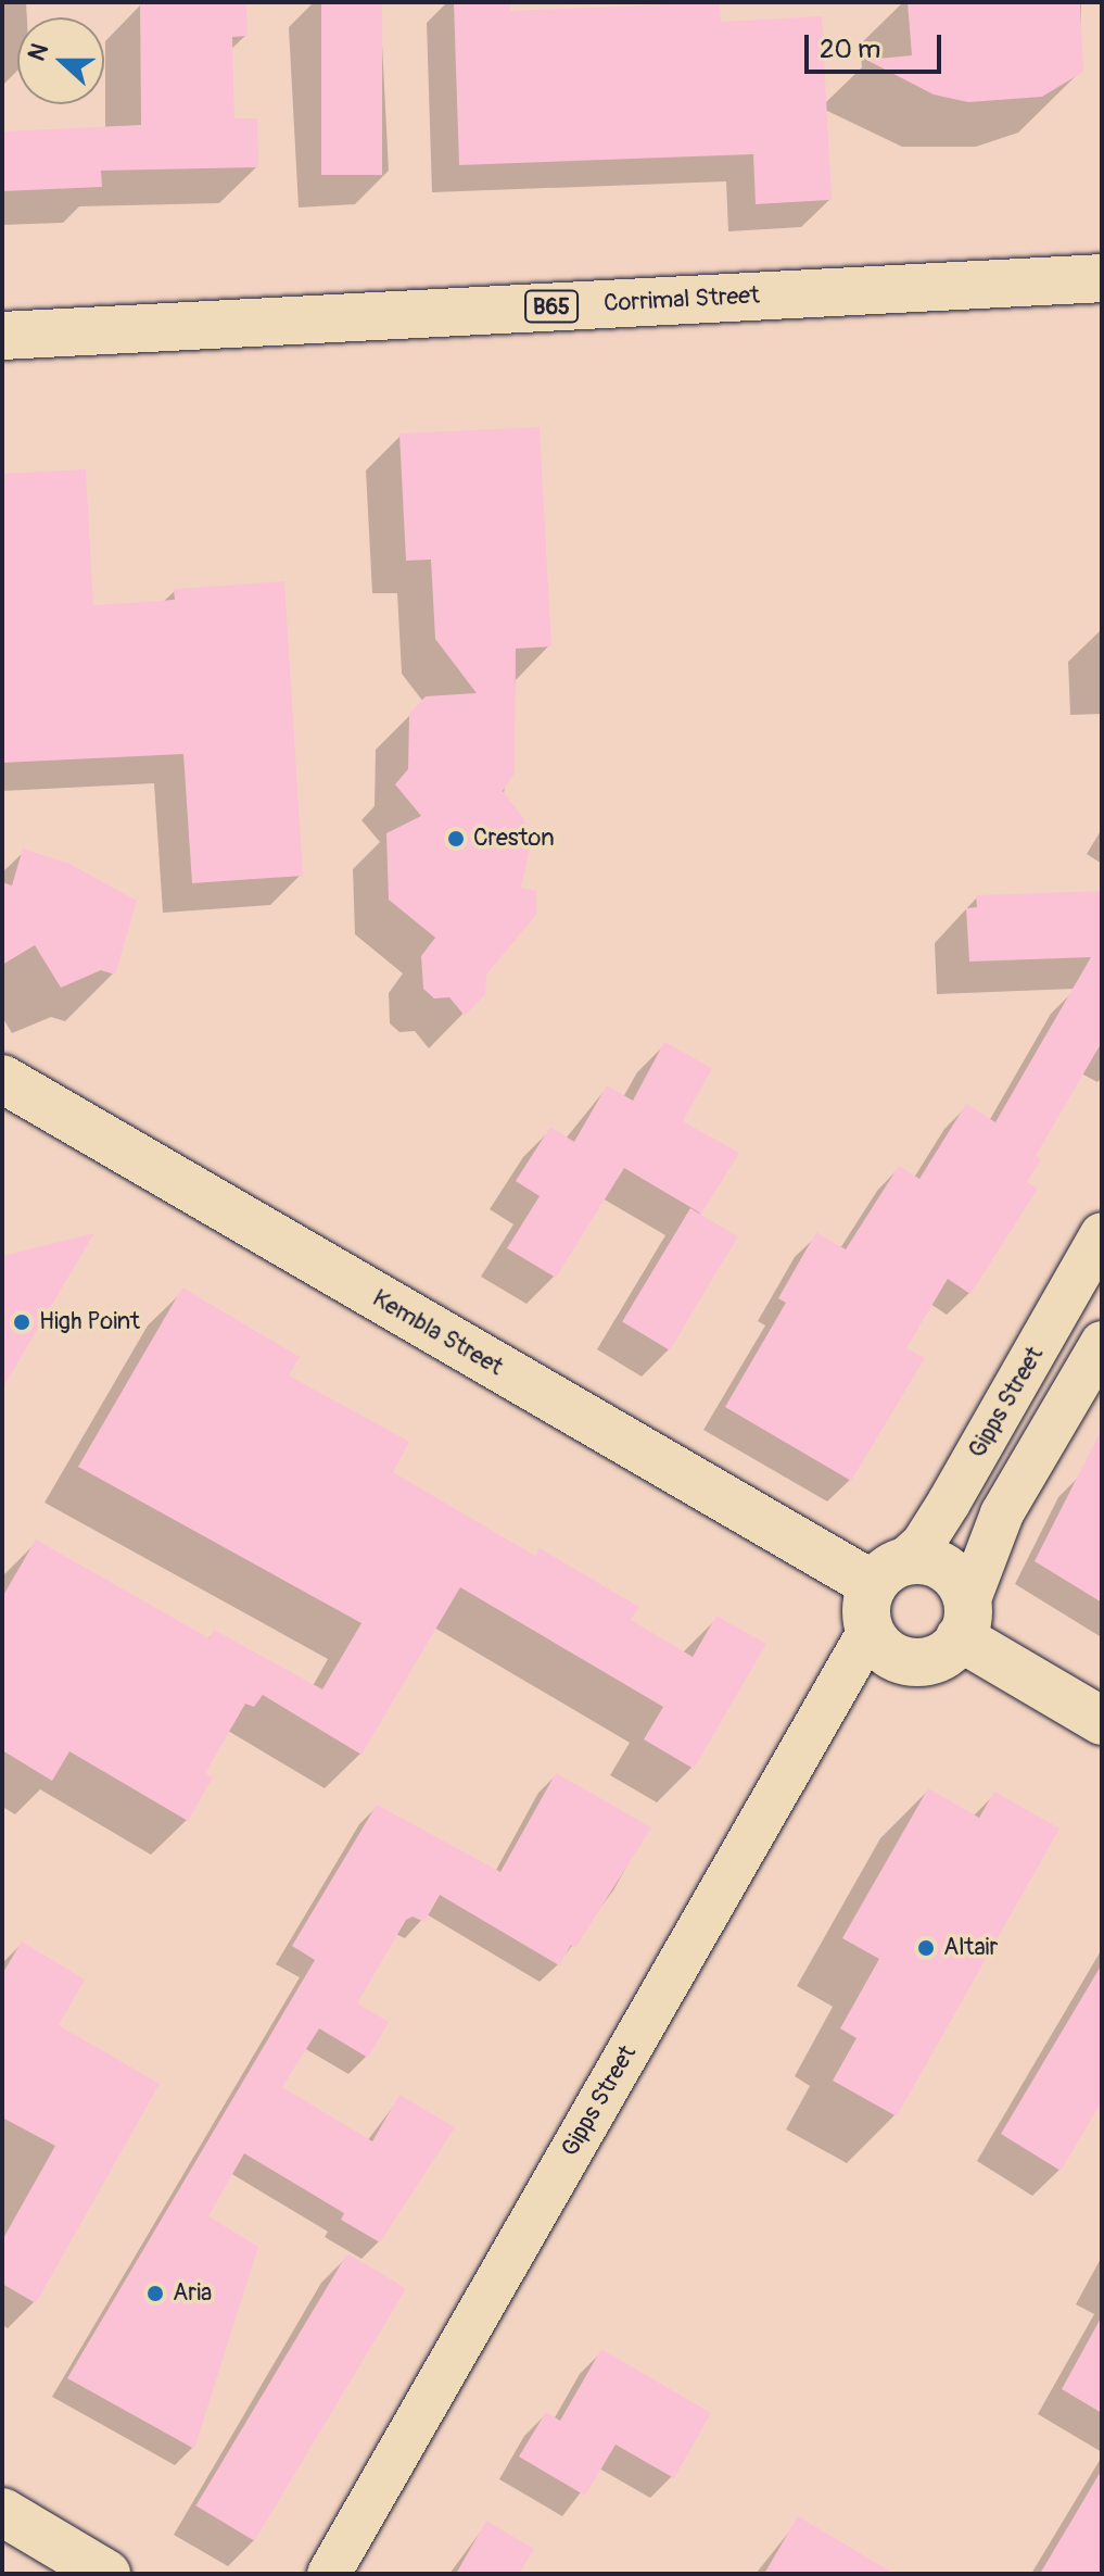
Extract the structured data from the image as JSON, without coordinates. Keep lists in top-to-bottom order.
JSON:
{
  "streets": {
    "street": [
      "Corrimal Street",
      "B65",
      "Kembla Street",
      "Gipps Street"
    ]
  },
  "crossings": [
    ["Kembla Street", "Gipps Street"]
  ],
  "places": [
    "Creston",
    "High Point",
    "Altair",
    "Aria"
  ],
  "scale_bar": "20 m",
  "north": "left"
}
